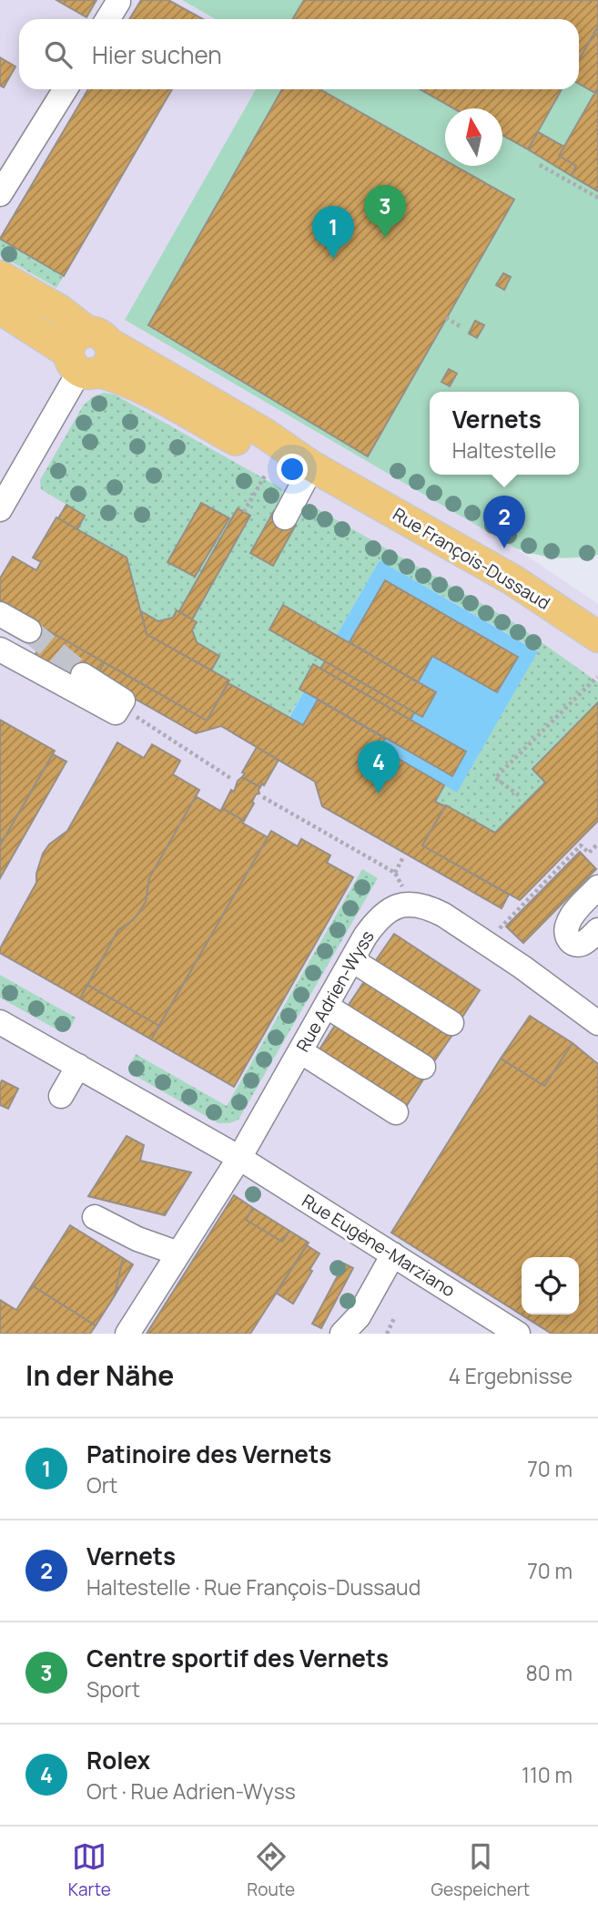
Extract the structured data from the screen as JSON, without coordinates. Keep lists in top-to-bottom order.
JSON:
{
  "streets": {
    "main road": ["Rue François-Dussaud"],
    "street": ["Rue Adrien-Wyss", "Rue Eugène-Marziano"]
  },
  "crossings": [
    ["Rue Adrien-Wyss", "Rue Eugène-Marziano"]
  ],
  "north": "top",
  "page": {
    "search": "Hier suchen",
    "pins": [
      "3",
      "1",
      "2",
      "4"
    ],
    "popup": ["Vernets", "Haltestelle"],
    "heading": ["In der Nähe", "4 Ergebnisse"],
    "list": [
      {
        "mark": "1",
        "name": "Patinoire des Vernets",
        "note": "Ort",
        "value": "70 m"
      },
      {
        "mark": "2",
        "name": "Vernets",
        "note": "Haltestelle · Rue François-Dussaud",
        "value": "70 m"
      },
      {
        "mark": "3",
        "name": "Centre sportif des Vernets",
        "note": "Sport",
        "value": "80 m"
      },
      {
        "mark": "4",
        "name": "Rolex",
        "note": "Ort · Rue Adrien-Wyss",
        "value": "110 m"
      }
    ],
    "nav": ["Karte", "Route", "Gespeichert"]
  }
}
